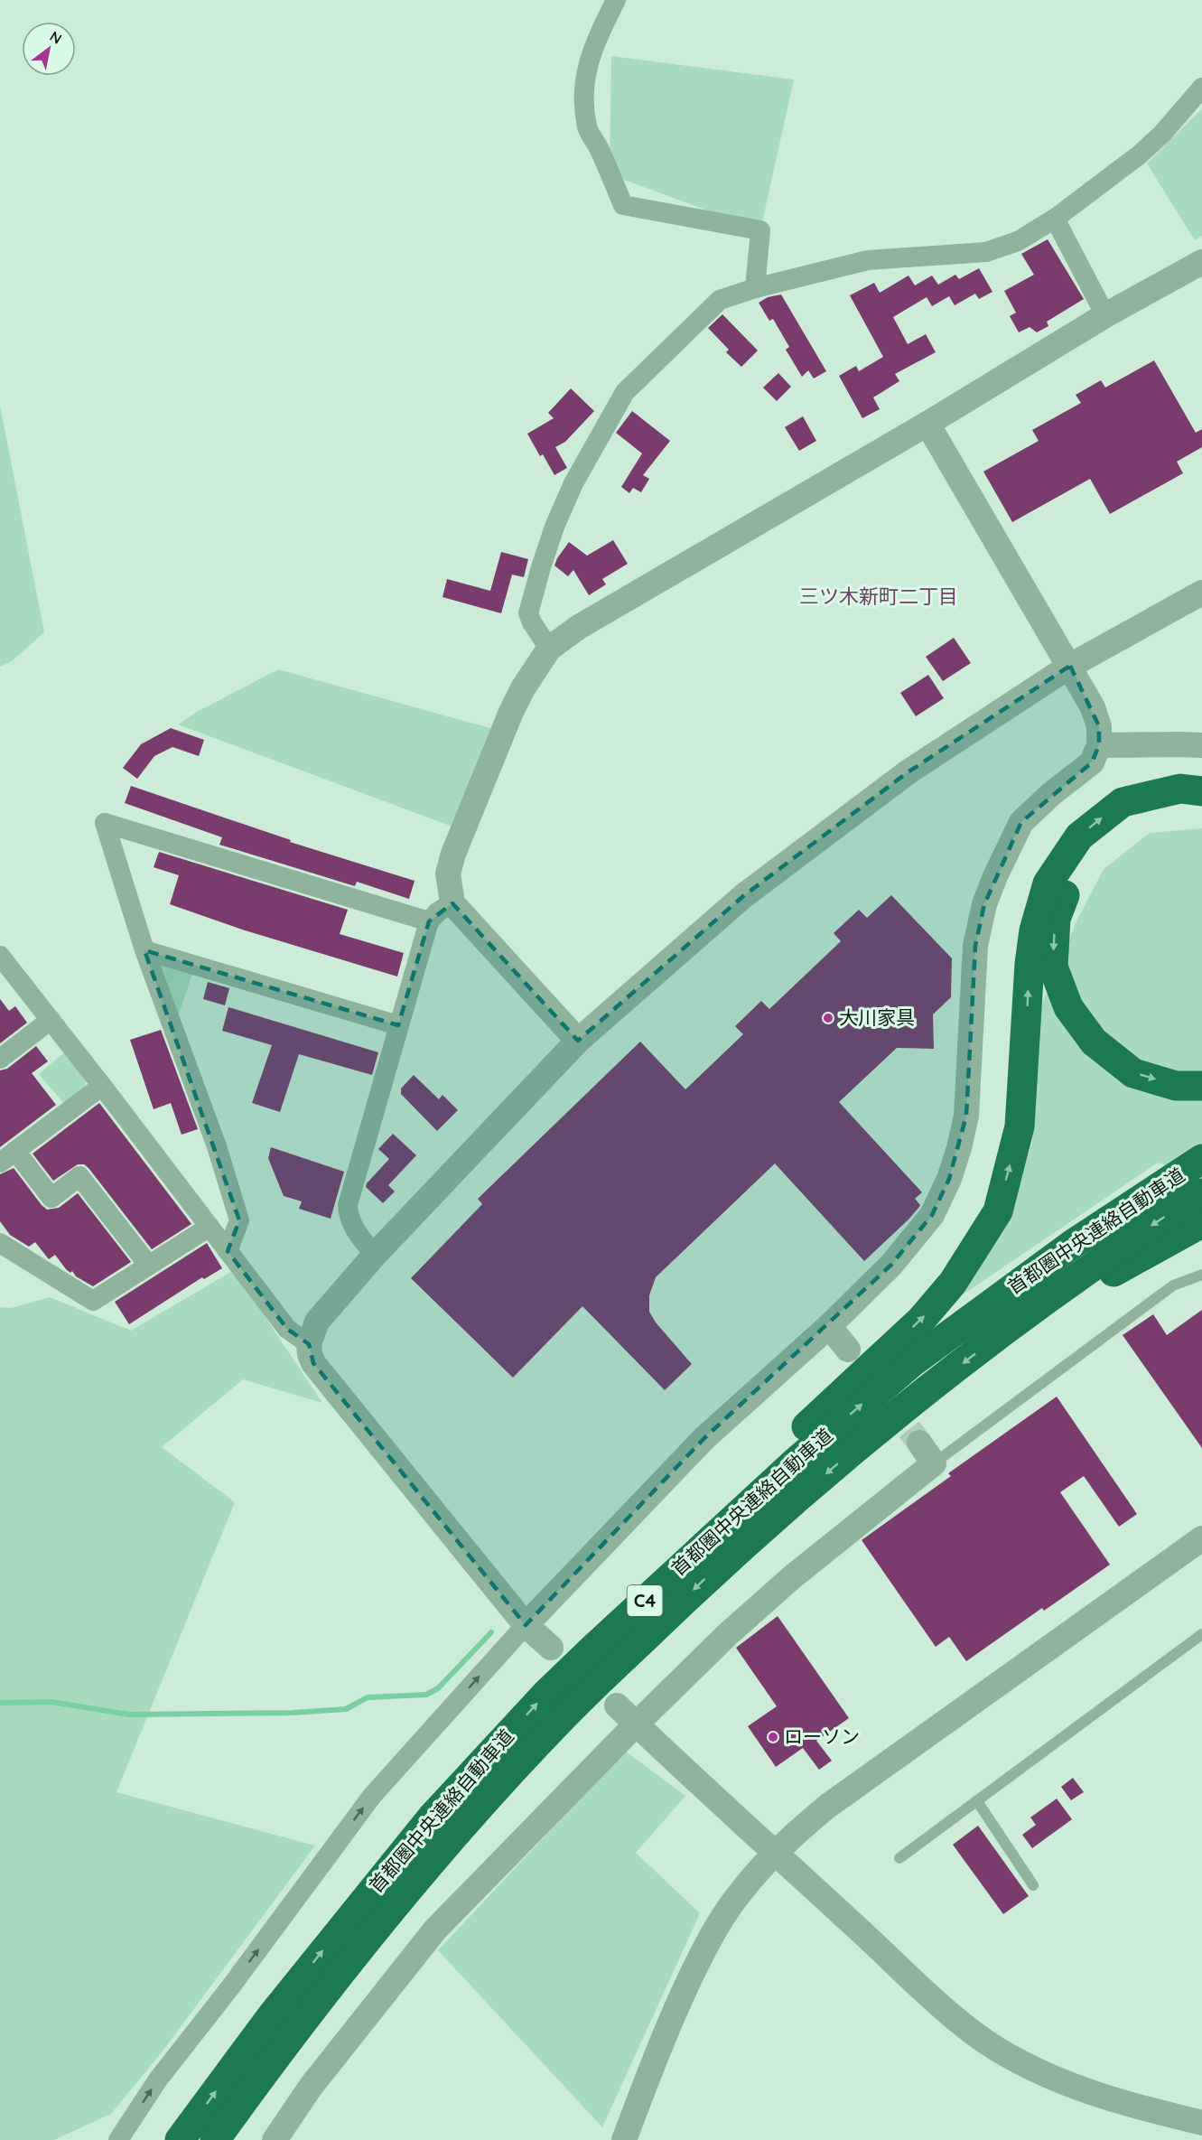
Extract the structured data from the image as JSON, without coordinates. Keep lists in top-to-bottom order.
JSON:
{
  "streets": {
    "highway": ["首都圏中央連絡自動車道", "C4"]
  },
  "districts": ["三ツ木新町二丁目"],
  "places": ["大川家具", "ローソン"],
  "north": "top right"
}
